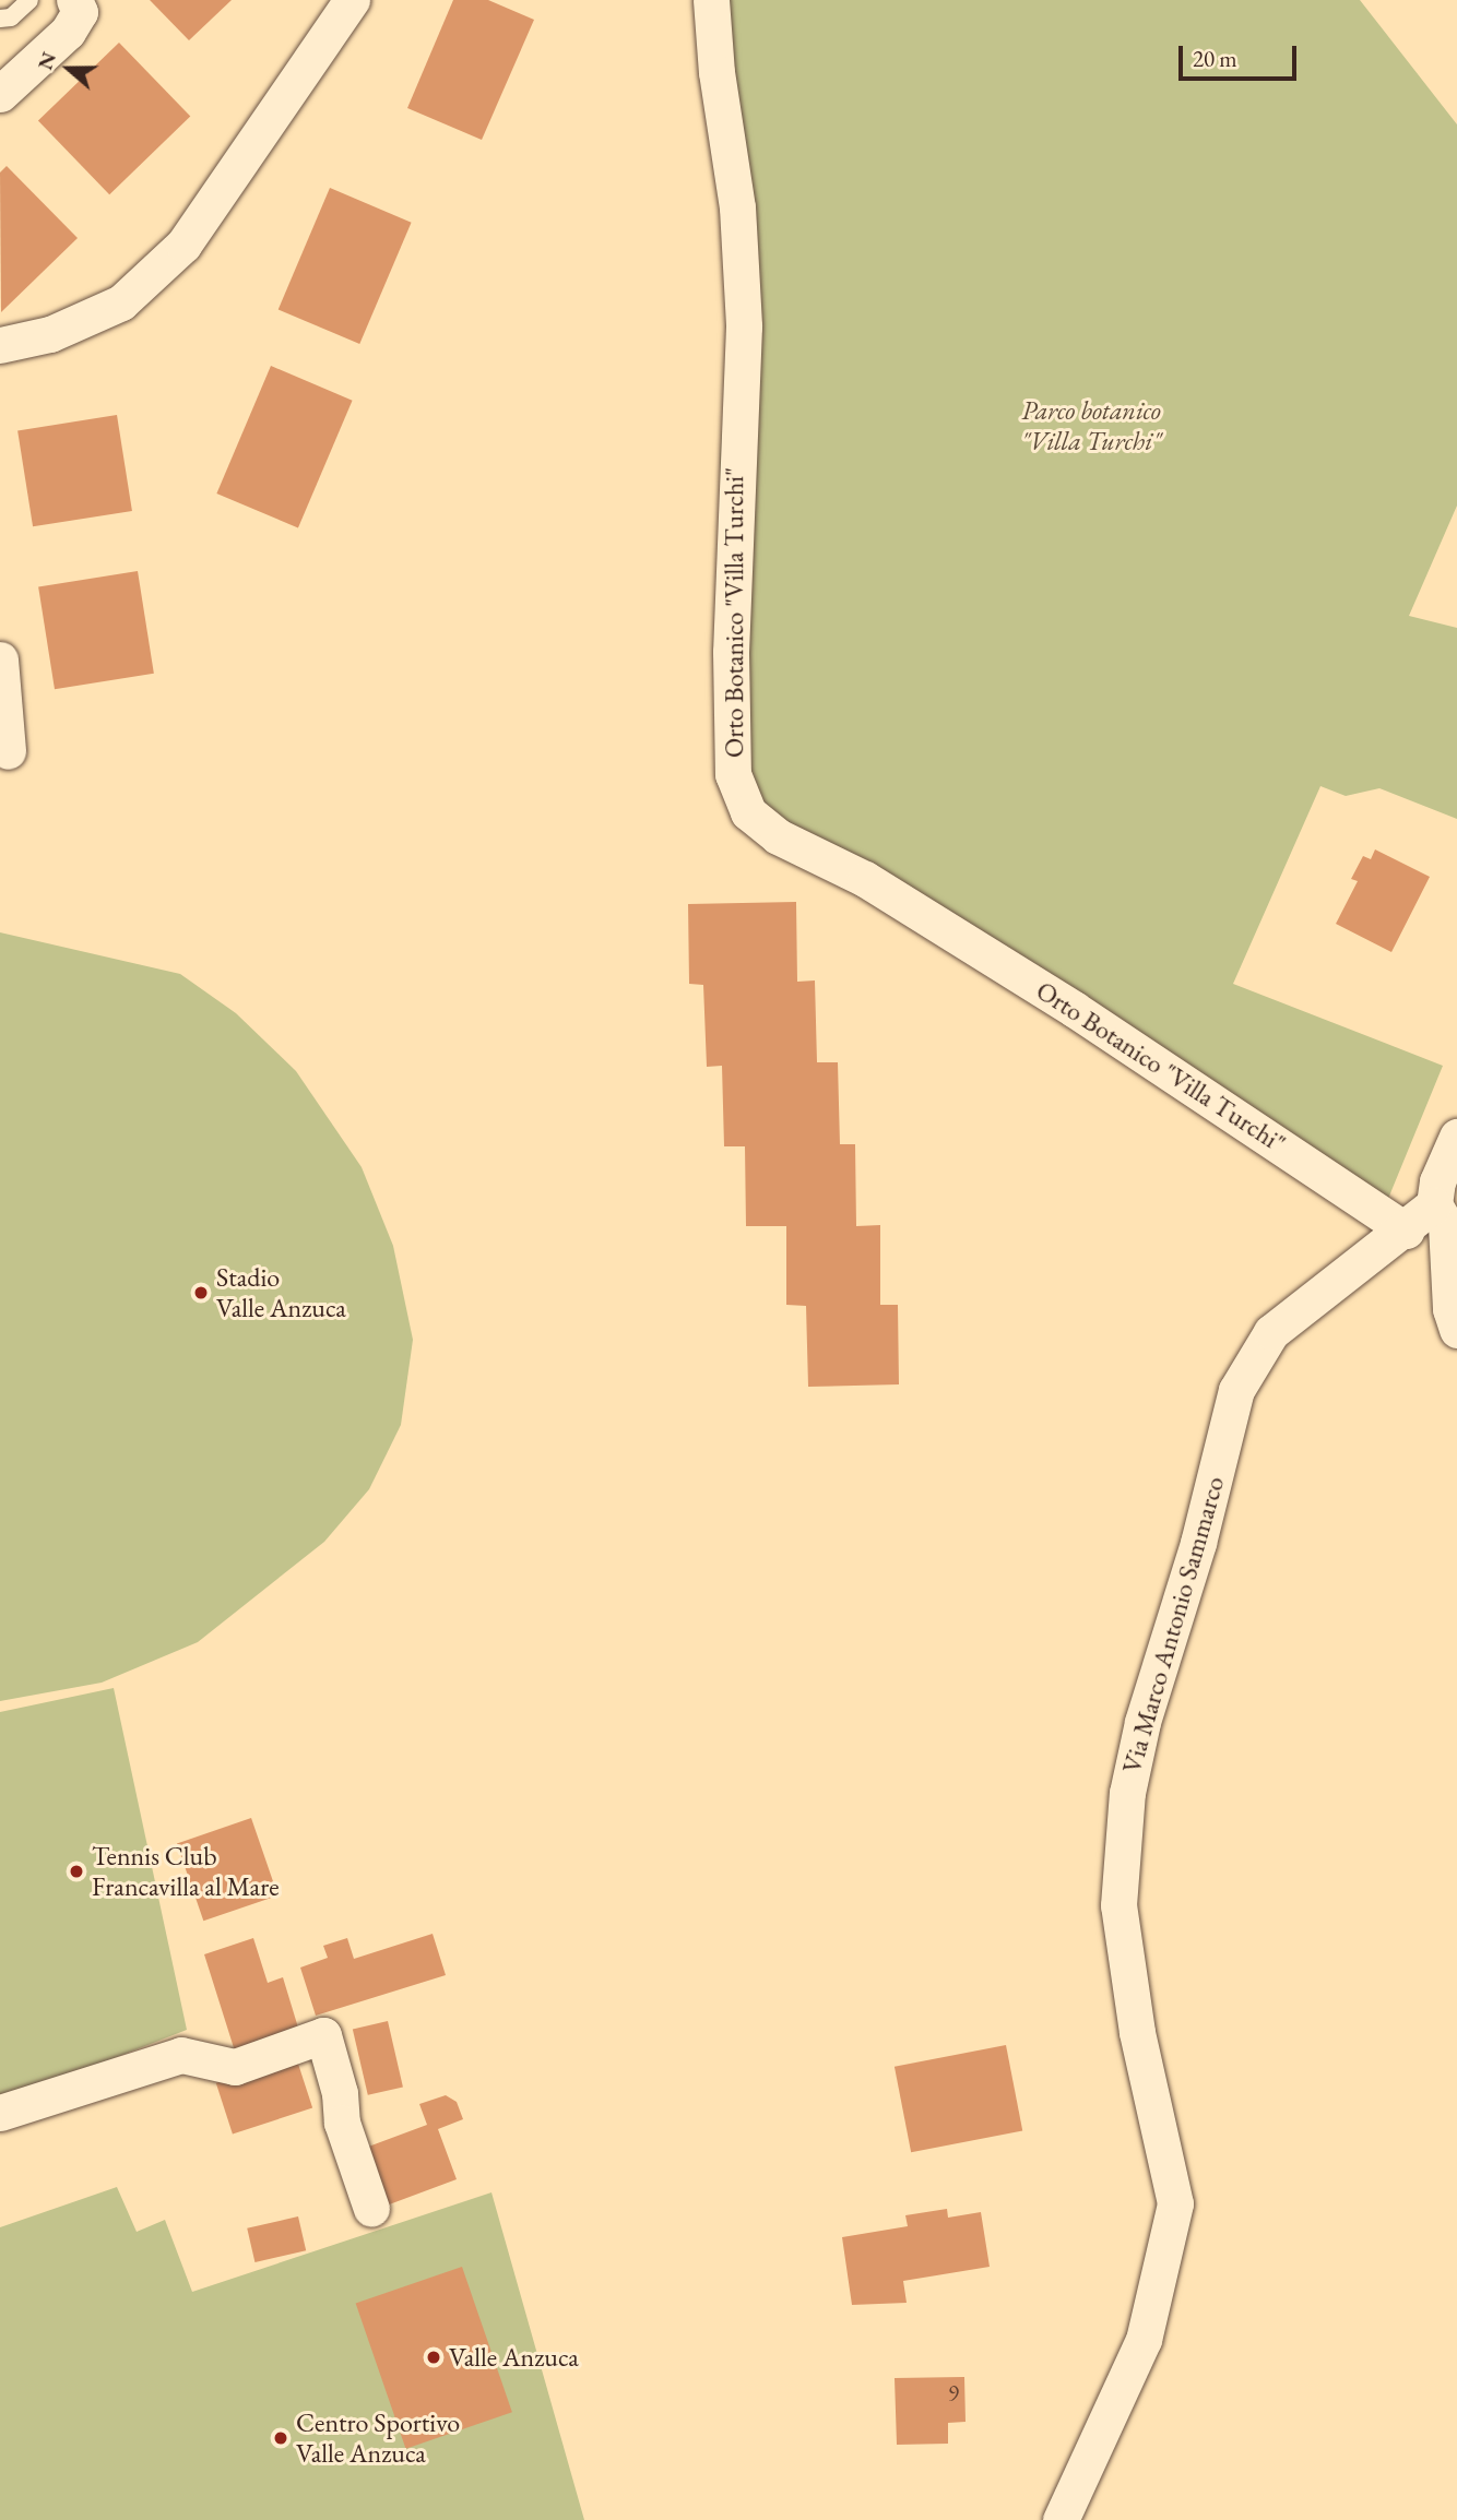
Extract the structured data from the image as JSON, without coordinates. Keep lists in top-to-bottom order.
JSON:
{
  "streets": {
    "street": ["Orto Botanico \"Villa Turchi\"", "Via Marco Antonio Sammarco"]
  },
  "crossings": [
    ["Orto Botanico \"Villa Turchi\"", "Via Marco Antonio Sammarco"]
  ],
  "parks": ["Parco botanico \"Villa Turchi\""],
  "places": [
    "Stadio Valle Anzuca",
    "Tennis Club Francavilla al Mare",
    "Valle Anzuca",
    "Centro Sportivo Valle Anzuca"
  ],
  "house_numbers": ["9"],
  "scale_bar": "20 m",
  "north": "left"
}
